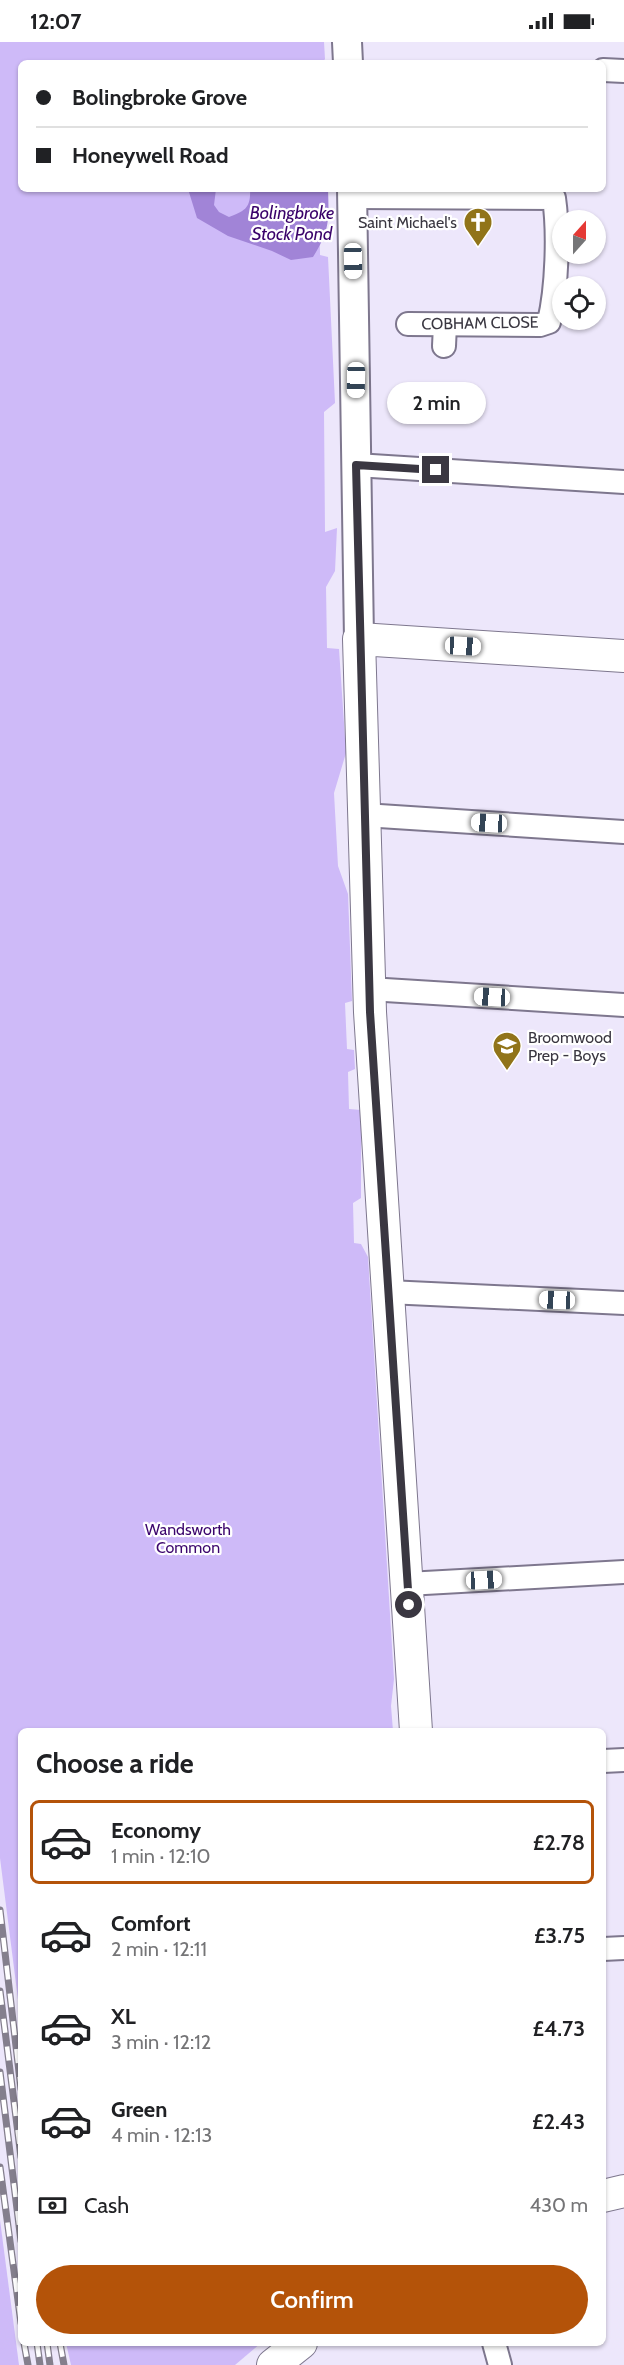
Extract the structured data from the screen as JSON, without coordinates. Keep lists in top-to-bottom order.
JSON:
{
  "streets": {
    "street": ["COBHAM CLOSE"]
  },
  "water": ["Bolingbroke Stock Pond"],
  "parks": ["Wandsworth Common"],
  "places": {
    "church": ["Saint Michael's"],
    "school or university": ["Broomwood Prep - Boys"]
  },
  "north": "top",
  "page": {
    "status": "12:07",
    "banner": ["Bolingbroke Grove", "Honeywell Road"],
    "bubble": "2 min",
    "heading": "Choose a ride",
    "list": [
      {
        "name": "Economy",
        "note": "1 min · 12:10",
        "value": "£2.78"
      },
      {
        "name": "Comfort",
        "note": "2 min · 12:11",
        "value": "£3.75"
      },
      {
        "name": "XL",
        "note": "3 min · 12:12",
        "value": "£4.73"
      },
      {
        "name": "Green",
        "note": "4 min · 12:13",
        "value": "£2.43"
      }
    ],
    "pay": ["Cash", "430 m"],
    "buttons": "Confirm"
  }
}
